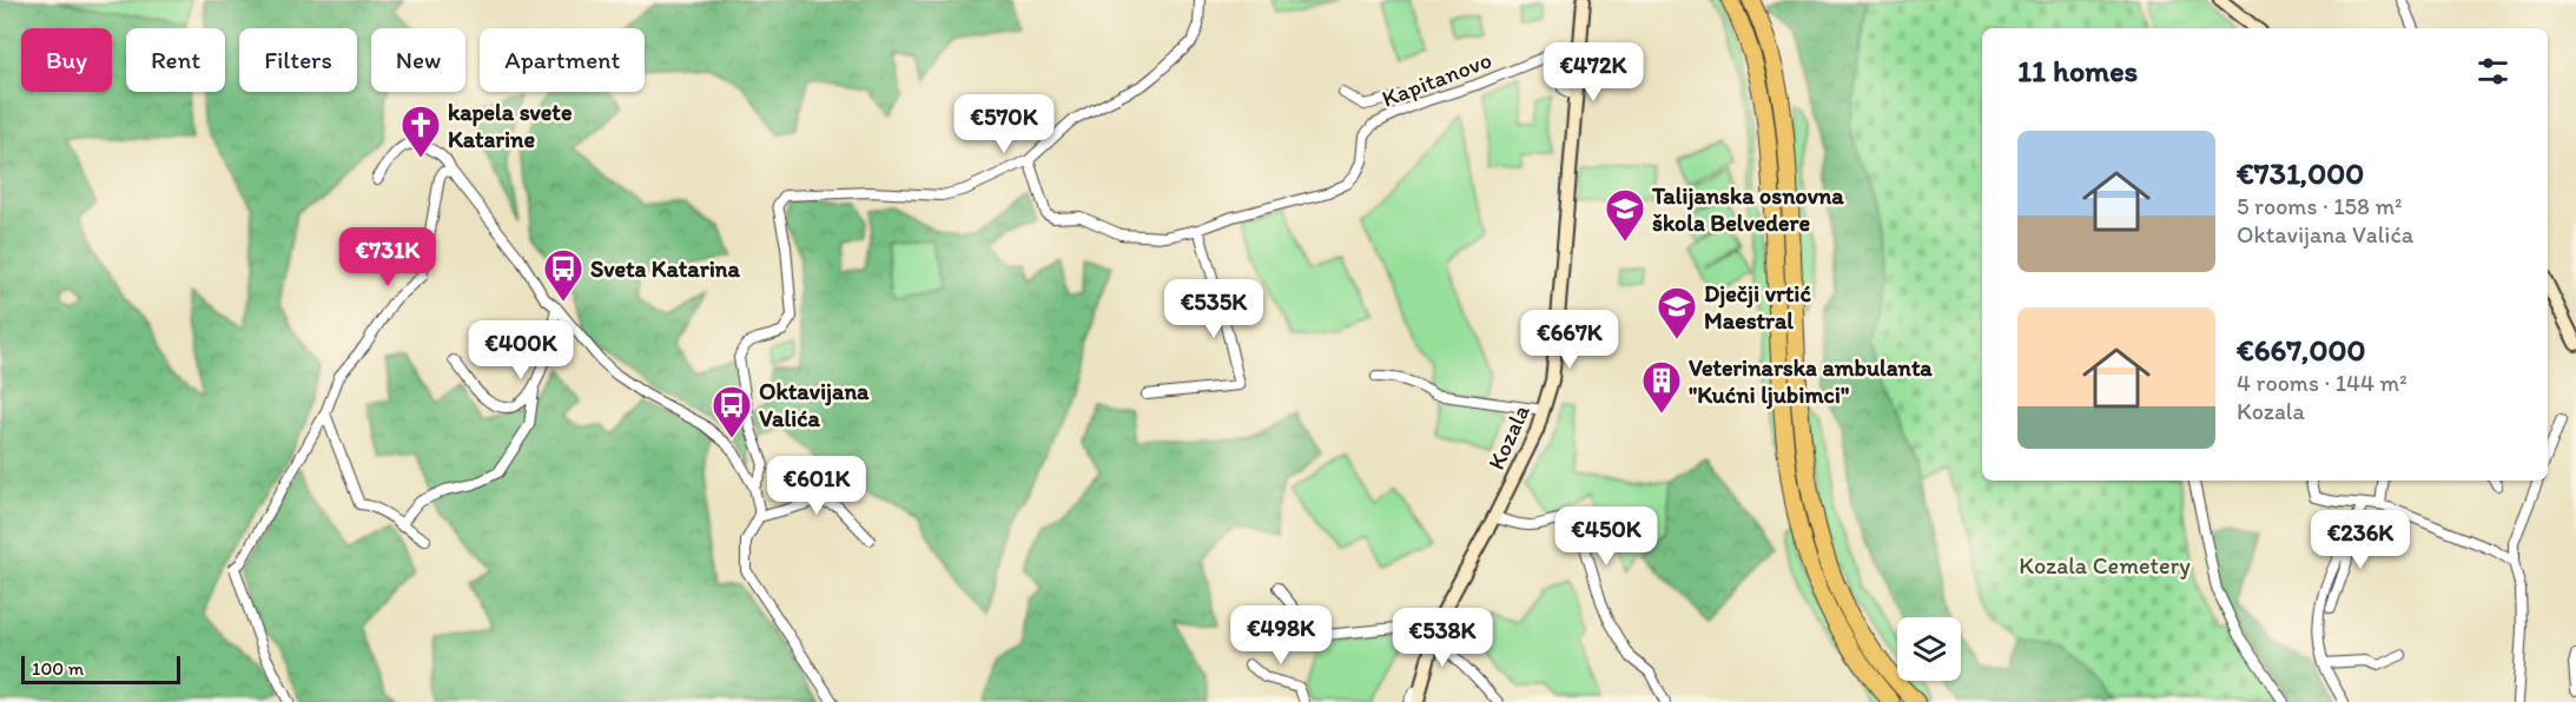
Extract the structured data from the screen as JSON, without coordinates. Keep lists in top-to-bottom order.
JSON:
{
  "streets": {
    "main road": ["Kozala"],
    "street": ["Kapitanovo"]
  },
  "crossings": [
    ["Kapitanovo", "Kozala"]
  ],
  "parks": ["Kozala Cemetery"],
  "places": {
    "church": ["kapela svete Katarine"],
    "school or university": ["Talijanska osnovna škola Belvedere", "Dječji vrtić Maestral"],
    "bus stop": ["Sveta Katarina", "Oktavijana Valića"],
    "building": ["Veterinarska ambulanta \"Kućni ljubimci\""]
  },
  "scale_bar": "100 m",
  "page": {
    "chip": [
      "Buy",
      "Rent",
      "Filters",
      "New",
      "Apartment"
    ],
    "heading": "11 homes",
    "price": [
      "€472K",
      "€570K",
      "€731K",
      "€535K",
      "€667K",
      "€400K",
      "€601K",
      "€450K",
      "€236K",
      "€498K",
      "€538K"
    ],
    "list": [
      {
        "name": "€731,000",
        "note": "5 rooms · 158 m² · Oktavijana Valića"
      },
      {
        "name": "€667,000",
        "note": "4 rooms · 144 m² · Kozala"
      }
    ],
    "scale": "100 m"
  }
}
